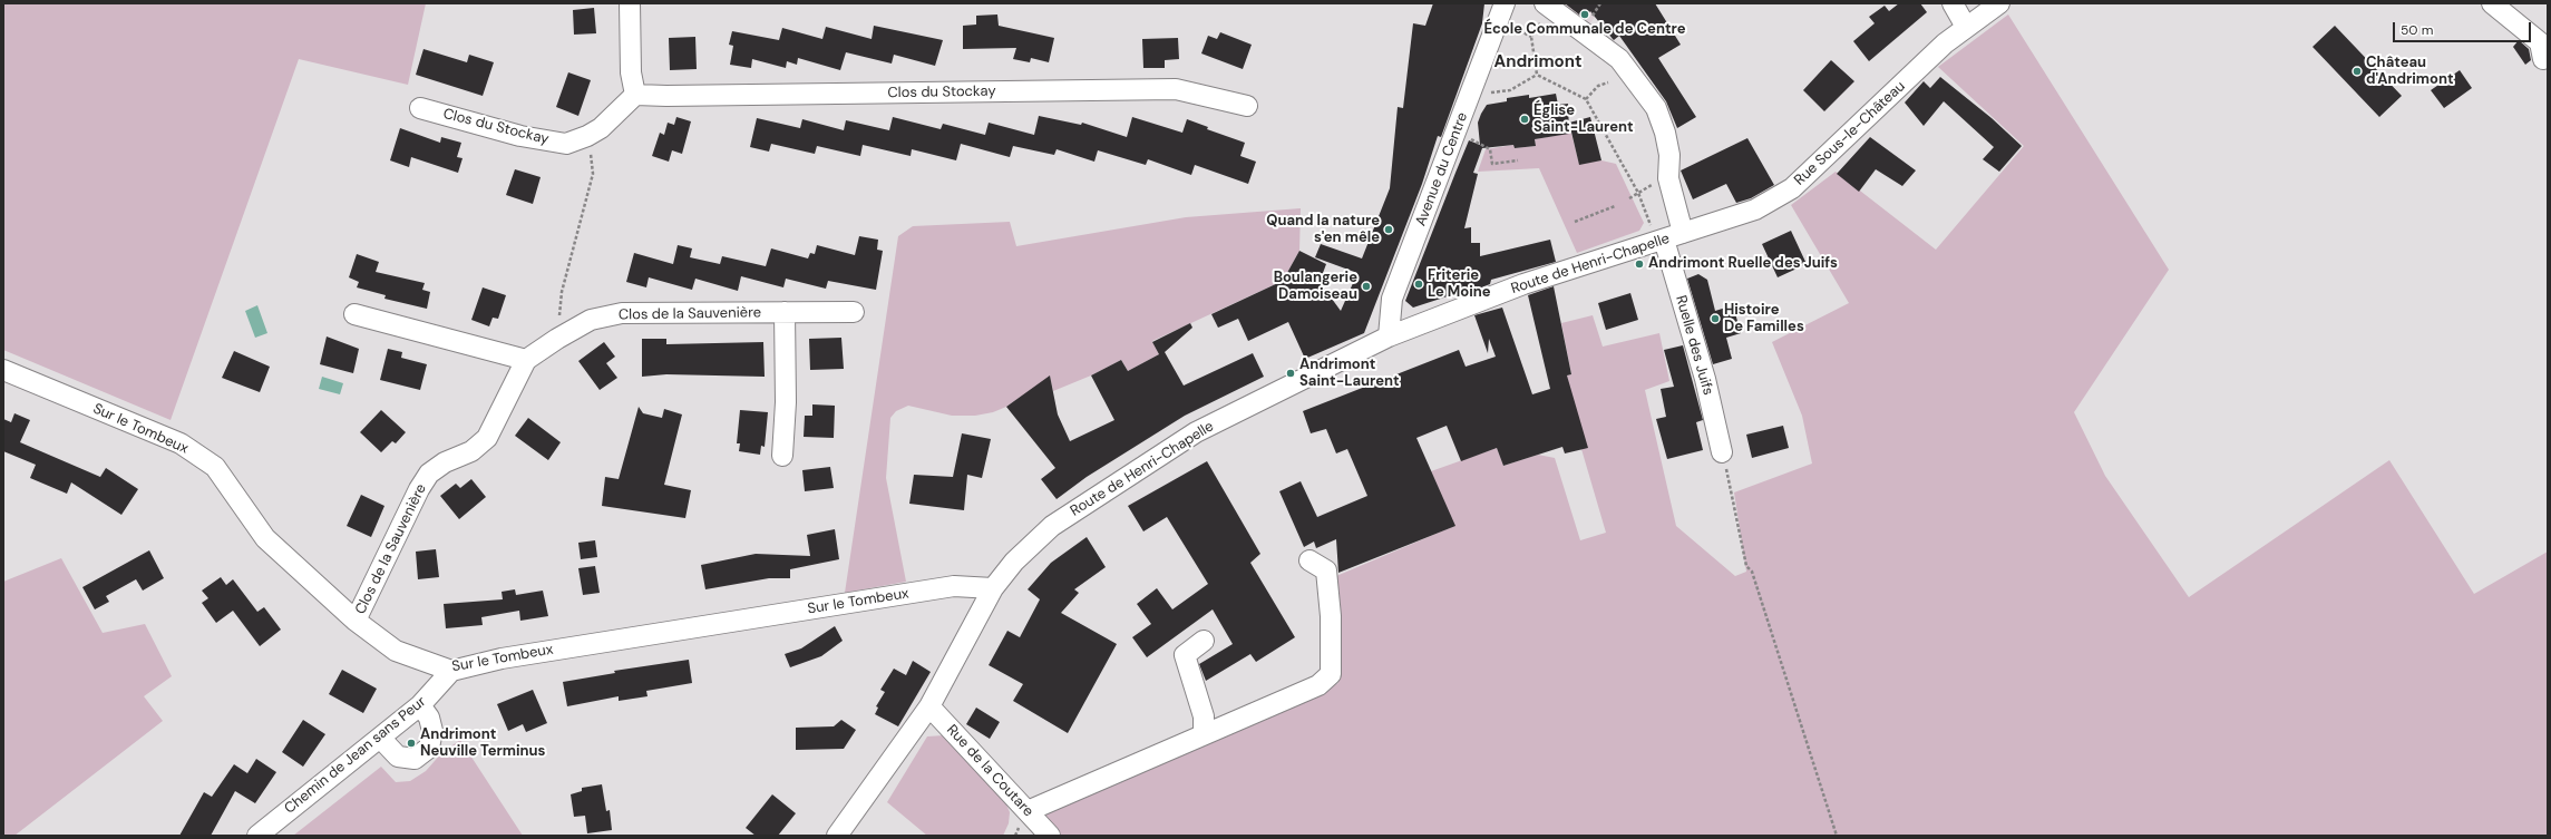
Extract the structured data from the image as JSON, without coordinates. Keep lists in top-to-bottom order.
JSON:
{
  "streets": {
    "street": [
      "Clos du Stockay",
      "Rue Sous-le-Château",
      "Avenue du Centre",
      "Route de Henri-Chapelle",
      "Clos de la Sauvenière",
      "Ruelle des Juifs",
      "Sur le Tombeux",
      "Chemin de Jean sans Peur",
      "Rue de la Coutare"
    ]
  },
  "crossings": [
    ["Rue Sous-le-Château", "Route de Henri-Chapelle"],
    ["Avenue du Centre", "Route de Henri-Chapelle"],
    ["Route de Henri-Chapelle", "Ruelle des Juifs"],
    ["Route de Henri-Chapelle", "Sur le Tombeux"],
    ["Route de Henri-Chapelle", "Rue de la Coutare"],
    ["Clos de la Sauvenière", "Sur le Tombeux"],
    ["Sur le Tombeux", "Chemin de Jean sans Peur"]
  ],
  "districts": ["Andrimont"],
  "places": [
    "École Communale de Centre",
    "Château d'Andrimont",
    "Église Saint-Laurent",
    "Quand la nature s'en mêle",
    "Andrimont Ruelle des Juifs",
    "Friterie Le Moine",
    "Boulangerie Damoiseau",
    "Histoire De Familles",
    "Andrimont Saint-Laurent",
    "Andrimont Neuville Terminus"
  ],
  "scale_bar": "50 m"
}
